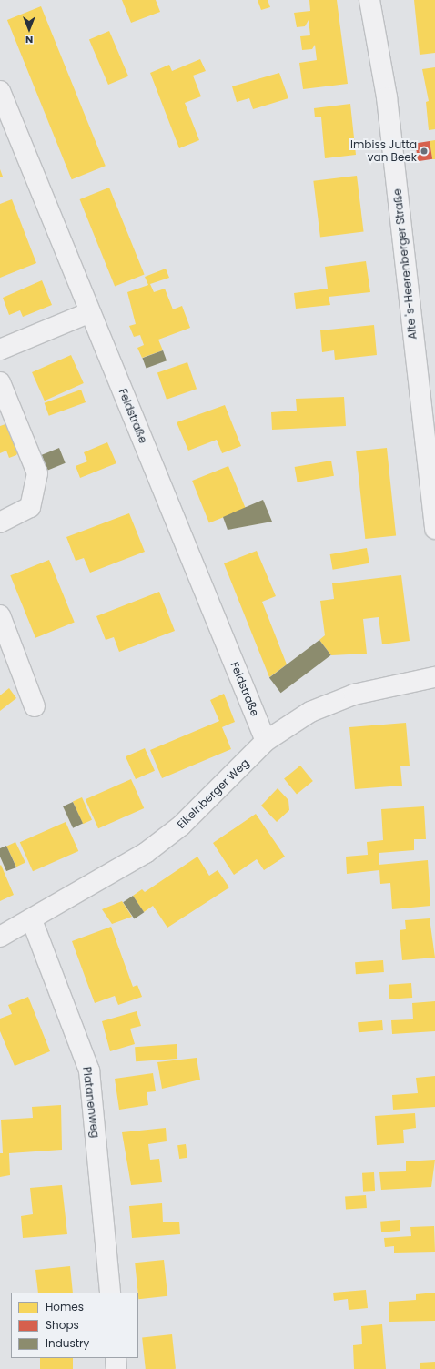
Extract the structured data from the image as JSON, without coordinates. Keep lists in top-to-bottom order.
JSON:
{
  "streets": {
    "street": [
      "Alte 's-Heerenberger Straße",
      "Feldstraße",
      "Eikelnberger Weg",
      "Platanenweg"
    ]
  },
  "crossings": [
    ["Feldstraße", "Eikelnberger Weg"],
    ["Eikelnberger Weg", "Platanenweg"]
  ],
  "places": ["Imbiss Jutta van Beek"],
  "legend": ["Homes", "Shops", "Industry"],
  "north": "bottom"
}
